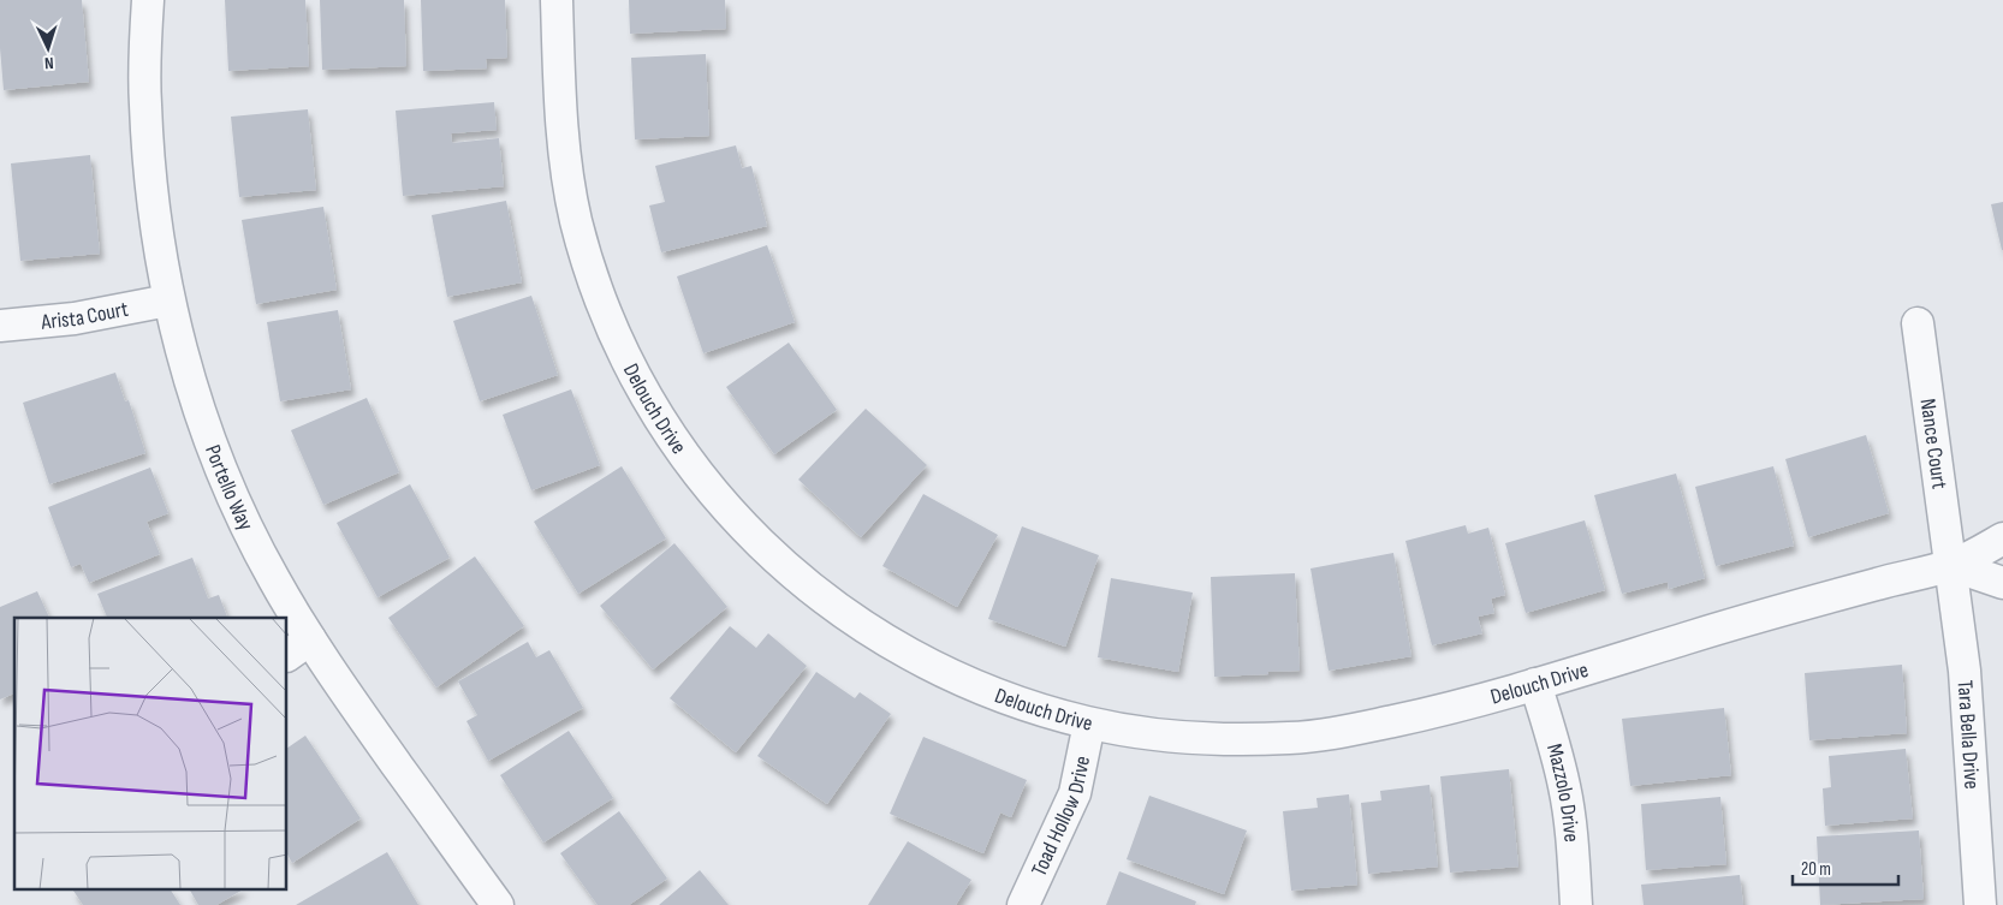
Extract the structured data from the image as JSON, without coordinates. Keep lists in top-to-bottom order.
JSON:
{
  "streets": {
    "street": [
      "Arista Court",
      "Delouch Drive",
      "Nance Court",
      "Portello Way",
      "Tara Bella Drive",
      "Mazzolo Drive",
      "Toad Hollow Drive"
    ]
  },
  "crossings": [
    ["Arista Court", "Portello Way"],
    ["Delouch Drive", "Nance Court"],
    ["Delouch Drive", "Tara Bella Drive"],
    ["Delouch Drive", "Mazzolo Drive"],
    ["Delouch Drive", "Toad Hollow Drive"],
    ["Nance Court", "Tara Bella Drive"]
  ],
  "scale_bar": "20 m",
  "north": "bottom"
}
